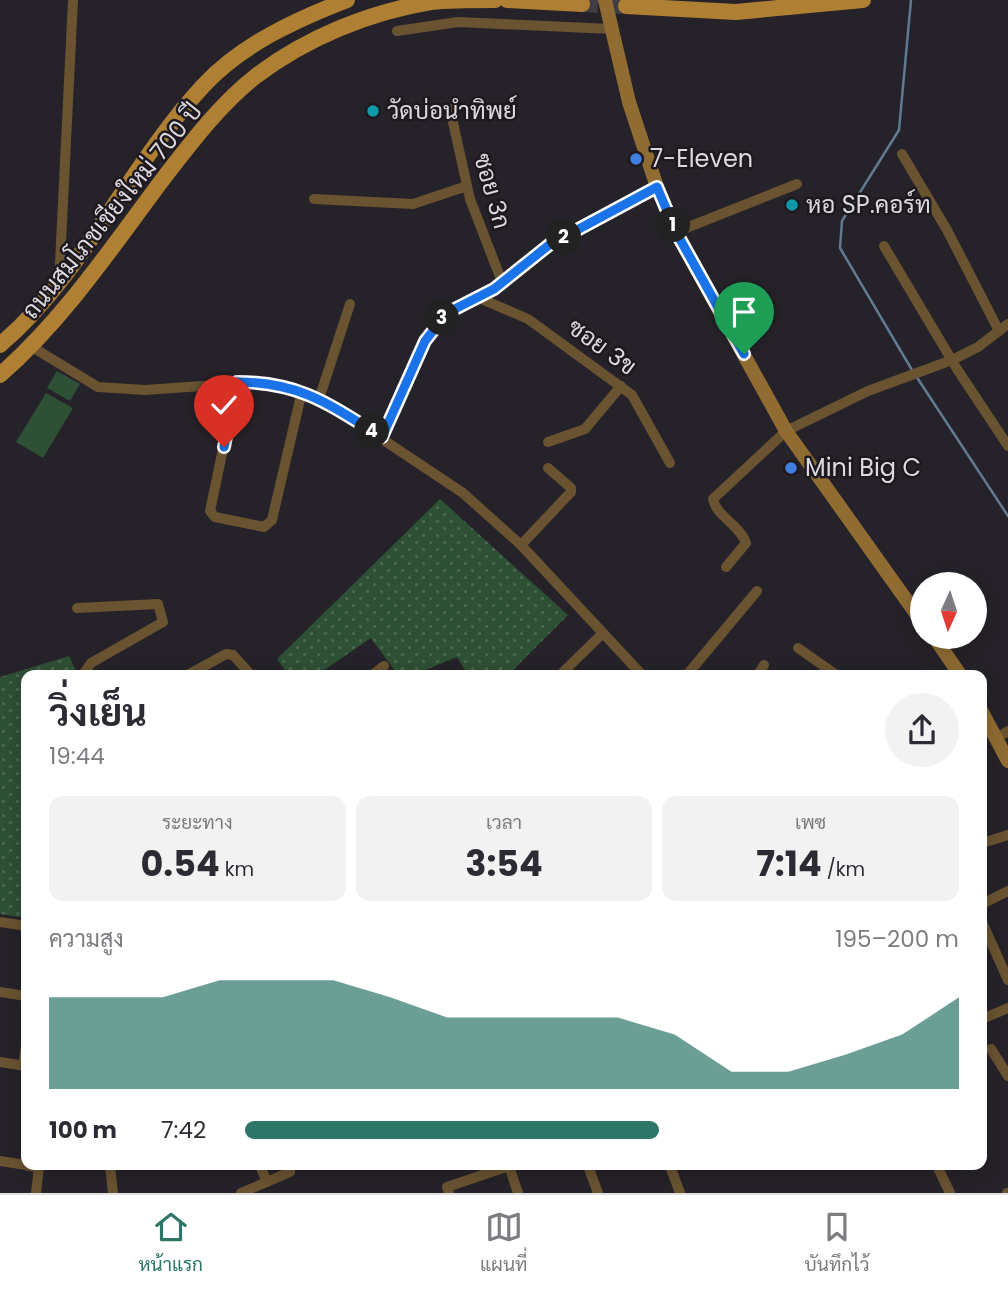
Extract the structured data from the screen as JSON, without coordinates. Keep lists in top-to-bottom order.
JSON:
{
  "streets": {
    "main road": ["ถนนสมโภชเชียงใหม่ 700 ปี"],
    "street": ["ซอย 3ก", "ซอย 3ข"]
  },
  "places": [
    "วัดบ่อนำทิพย์",
    "7-Eleven",
    "หอ SP.คอร์ท",
    "Mini Big C"
  ],
  "north": "bottom",
  "page": {
    "pins": [
      "1",
      "2",
      "3",
      "4"
    ],
    "heading": ["วิ่งเย็น", "19:44"],
    "stats": [
      ["ระยะทาง", "0.54 km"],
      ["เวลา", "3:54"],
      ["เพซ", "7:14 /km"]
    ],
    "chart": ["ความสูง", "195–200 m"],
    "list": [
      {
        "name": "100 m",
        "note": "7:42"
      }
    ],
    "tabs": ["หน้าแรก", "แผนที่", "บันทึกไว้"]
  }
}
